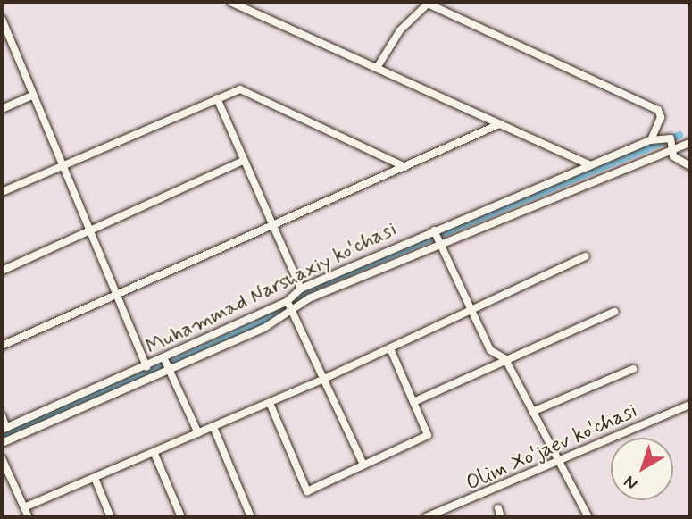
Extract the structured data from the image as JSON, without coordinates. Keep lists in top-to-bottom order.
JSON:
{
  "streets": {
    "street": ["Muhammad Narshaxiy ko'chasi", "Olim Xoʻjaev ko'chasi"]
  },
  "north": "bottom left"
}
